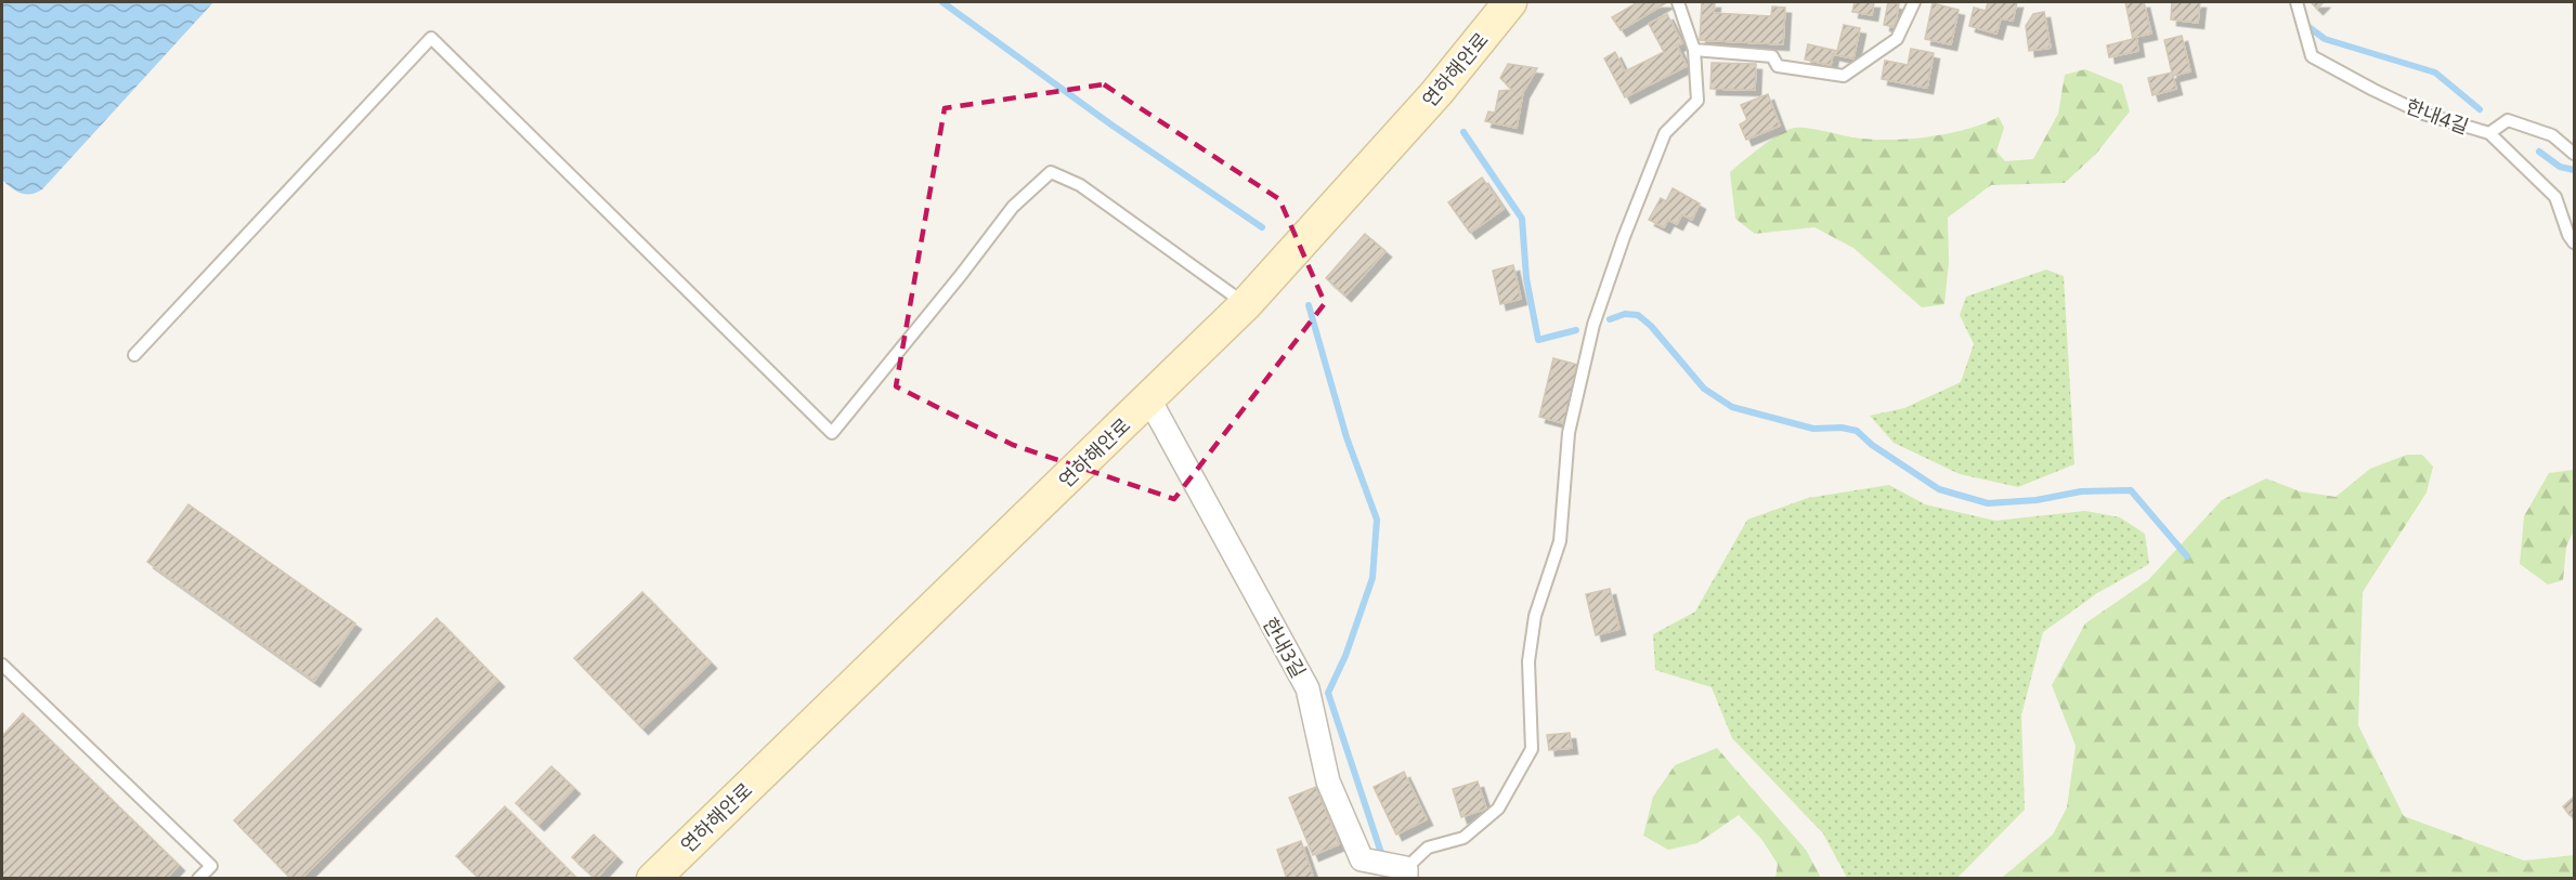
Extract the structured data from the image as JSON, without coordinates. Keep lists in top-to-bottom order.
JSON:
{
  "streets": {
    "street": ["연하해안로", "한내3길"],
    "lane": ["한내4길"]
  },
  "crossings": [
    ["연하해안로", "한내3길"]
  ]
}
